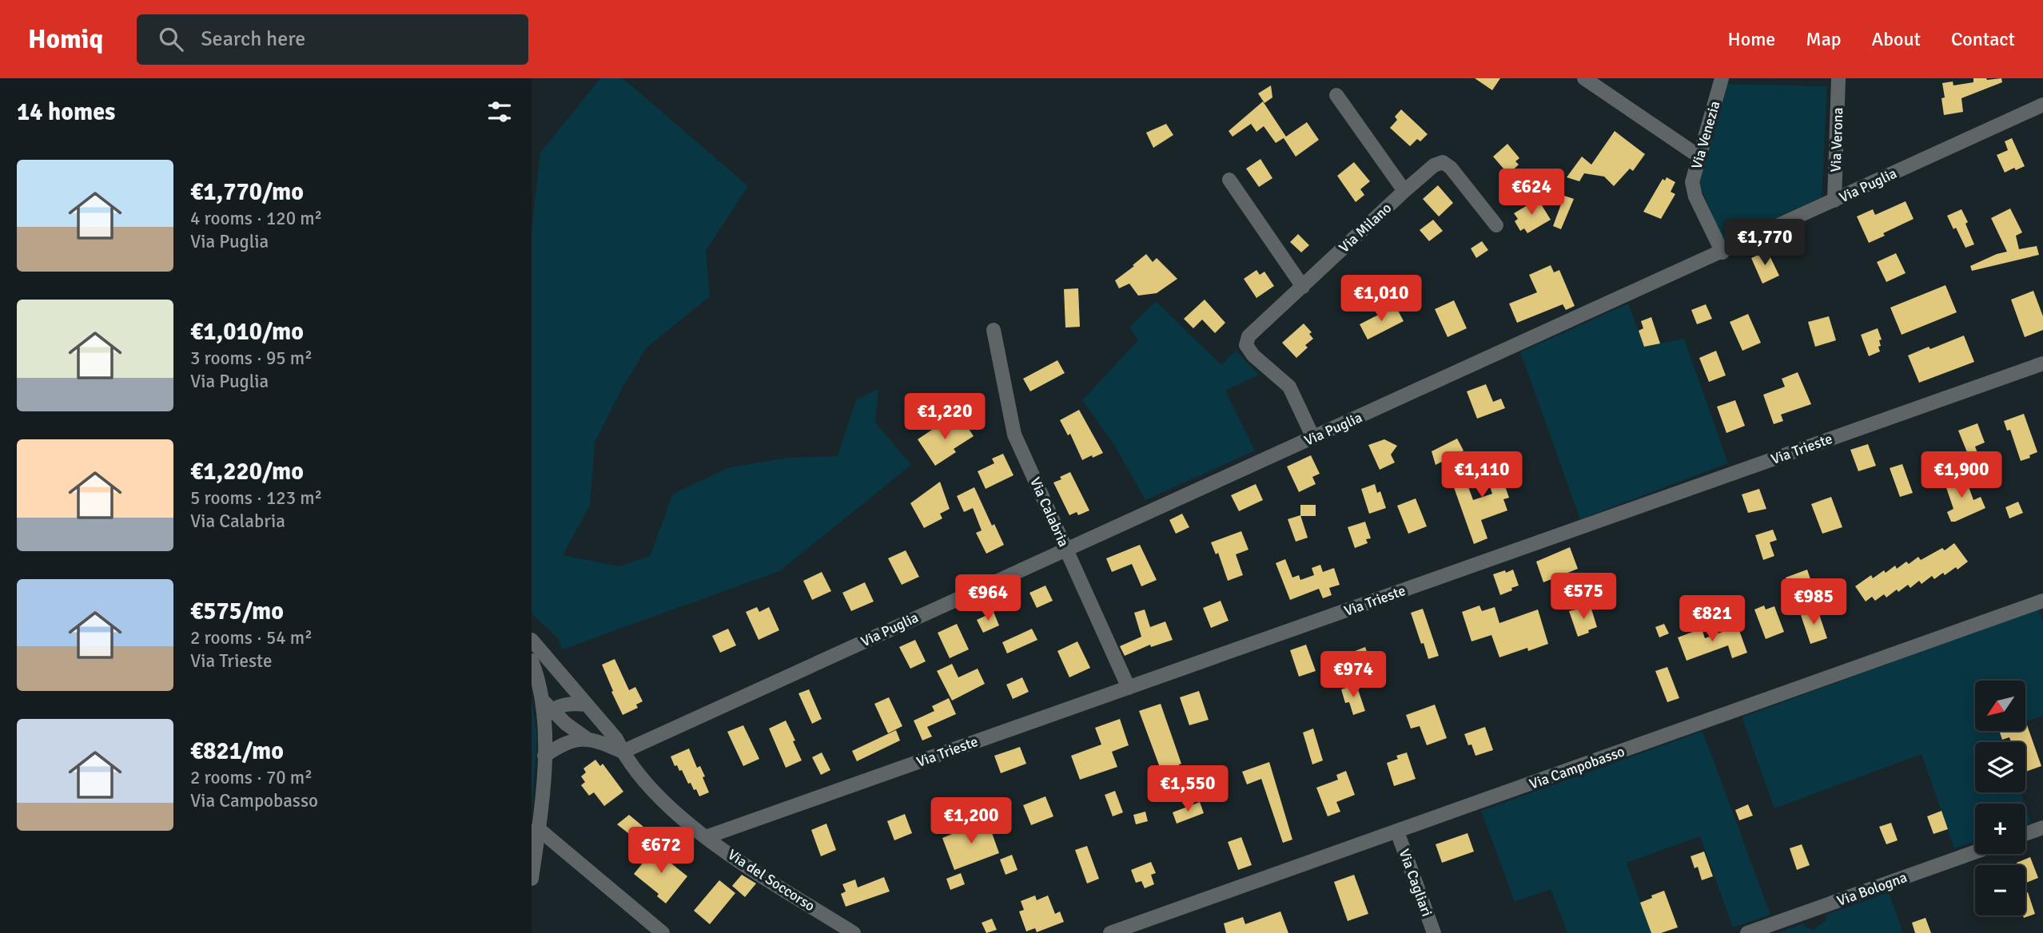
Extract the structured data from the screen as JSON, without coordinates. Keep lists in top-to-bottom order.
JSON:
{
  "streets": {
    "street": [
      "Via Venezia",
      "Via Verona",
      "Via Puglia",
      "Via Milano",
      "Via Trieste",
      "Via Calabria",
      "Via Campobasso",
      "Via del Soccorso",
      "Via Cagliari",
      "Via Bologna"
    ]
  },
  "crossings": [
    ["Via Venezia", "Via Puglia"],
    ["Via Verona", "Via Puglia"],
    ["Via Puglia", "Via Milano"],
    ["Via Puglia", "Via Calabria"],
    ["Via Puglia", "Via del Soccorso"],
    ["Via Trieste", "Via Calabria"],
    ["Via Trieste", "Via del Soccorso"],
    ["Via Campobasso", "Via Cagliari"]
  ],
  "north": "bottom left",
  "page": {
    "header": "Homiq",
    "search": "Search here",
    "nav": [
      "Home",
      "Map",
      "About",
      "Contact"
    ],
    "heading": "14 homes",
    "list": [
      {
        "name": "€1,770/mo",
        "note": "4 rooms · 120 m² · Via Puglia"
      },
      {
        "name": "€1,010/mo",
        "note": "3 rooms · 95 m² · Via Puglia"
      },
      {
        "name": "€1,220/mo",
        "note": "5 rooms · 123 m² · Via Calabria"
      },
      {
        "name": "€575/mo",
        "note": "2 rooms · 54 m² · Via Trieste"
      },
      {
        "name": "€821/mo",
        "note": "2 rooms · 70 m² · Via Campobasso"
      }
    ],
    "price": [
      "€624",
      "€1,770",
      "€1,010",
      "€1,220",
      "€1,110",
      "€1,900",
      "€575",
      "€964",
      "€985",
      "€821",
      "€974",
      "€1,550",
      "€1,200",
      "€672"
    ],
    "map_buttons": ["+", "−"]
  }
}
